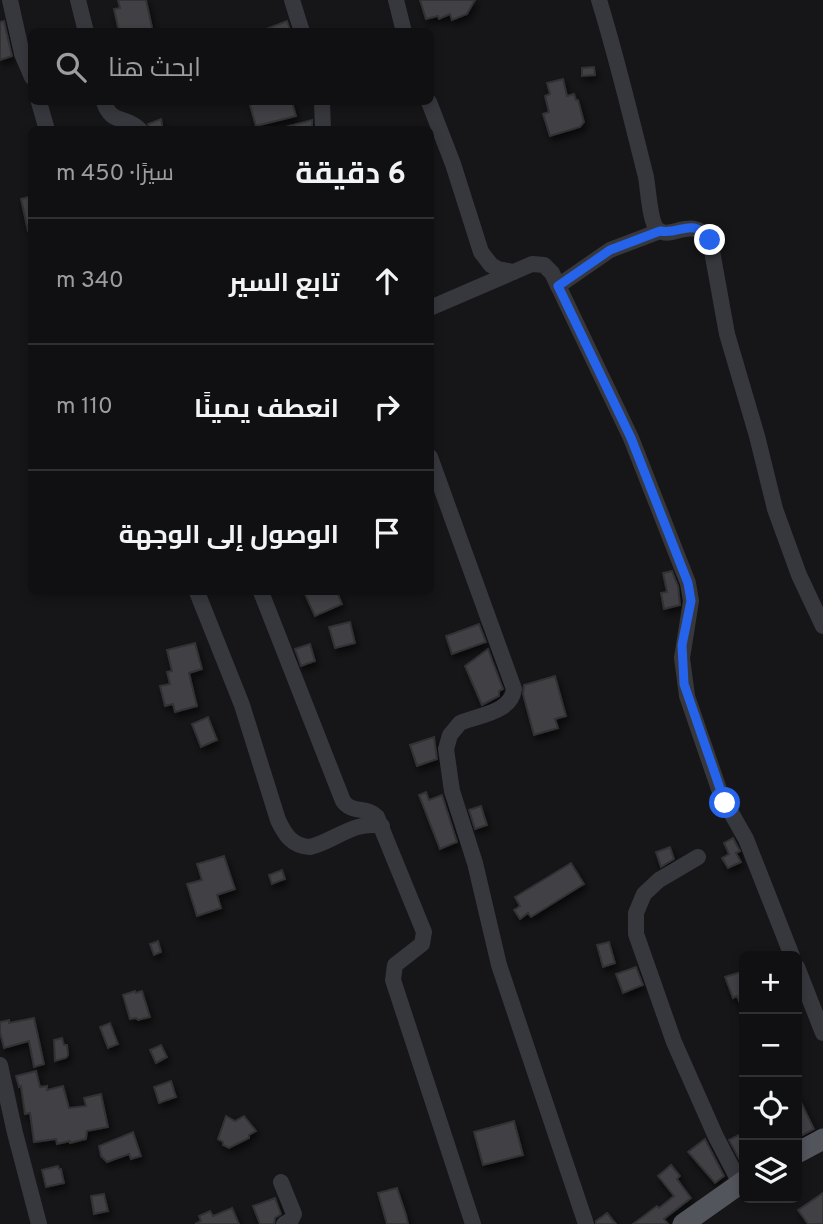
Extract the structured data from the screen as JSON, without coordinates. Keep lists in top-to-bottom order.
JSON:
{
  "page": {
    "search": "ابحث هنا",
    "heading": ["6 دقيقة", "سيرًا · 450 m"],
    "list": [
      ["تابع السير", "340 m"],
      ["انعطف يمينًا", "110 m"],
      "الوصول إلى الوجهة"
    ],
    "map_buttons": ["+", "−"]
  }
}
